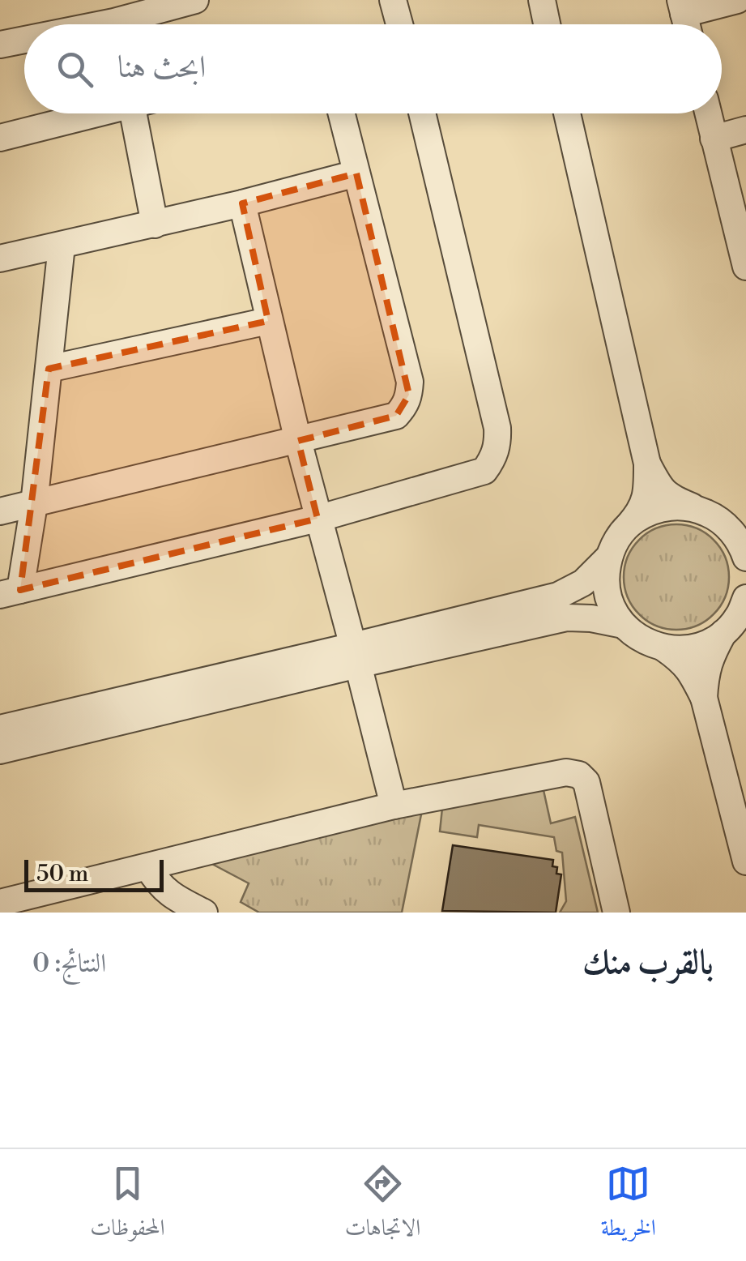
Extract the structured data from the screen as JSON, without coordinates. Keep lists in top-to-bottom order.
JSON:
{
  "scale_bar": "50 m",
  "page": {
    "search": "ابحث هنا",
    "scale": "50 m",
    "heading": ["بالقرب منك", "النتائج: 0"],
    "nav": ["الخريطة", "الاتجاهات", "المحفوظات"]
  }
}
